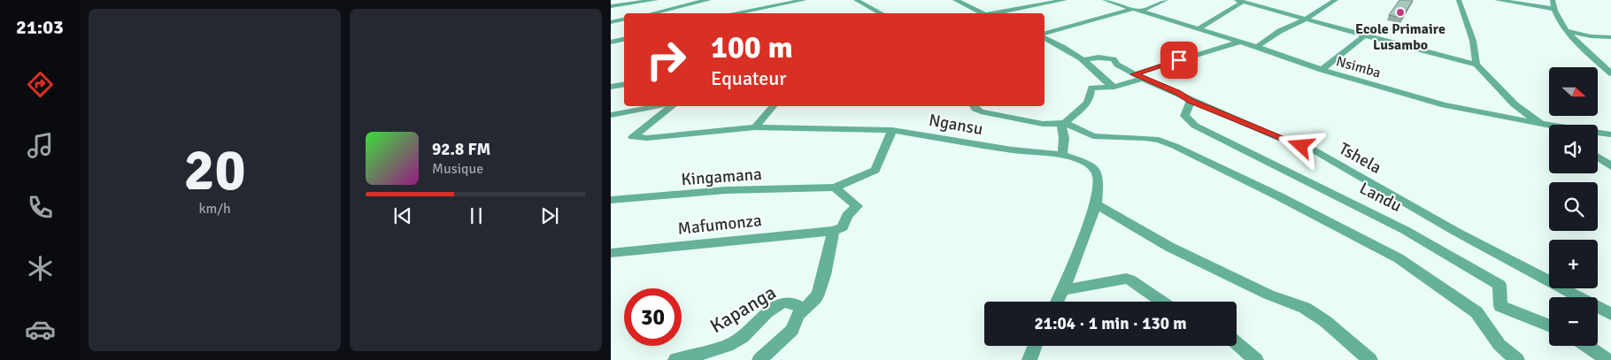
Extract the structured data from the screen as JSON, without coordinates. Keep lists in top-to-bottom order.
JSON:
{
  "streets": {
    "street": [
      "Nsimba",
      "Ngansu",
      "Tshela",
      "Kingamana",
      "Landu",
      "Mafumonza",
      "Kapanga"
    ]
  },
  "crossings": [
    ["Tshela", "Landu"]
  ],
  "places": ["Ecole Primaire Lusambo"],
  "north": "right",
  "page": {
    "tabs": "21:03",
    "tile": ["20", "km/h"],
    "turn": ["100 m", "Equateur"],
    "map_buttons": ["+", "−"],
    "song": ["92.8 FM", "Musique"],
    "limit": "30",
    "trip": "21:04 · 1 min · 130 m"
  }
}
